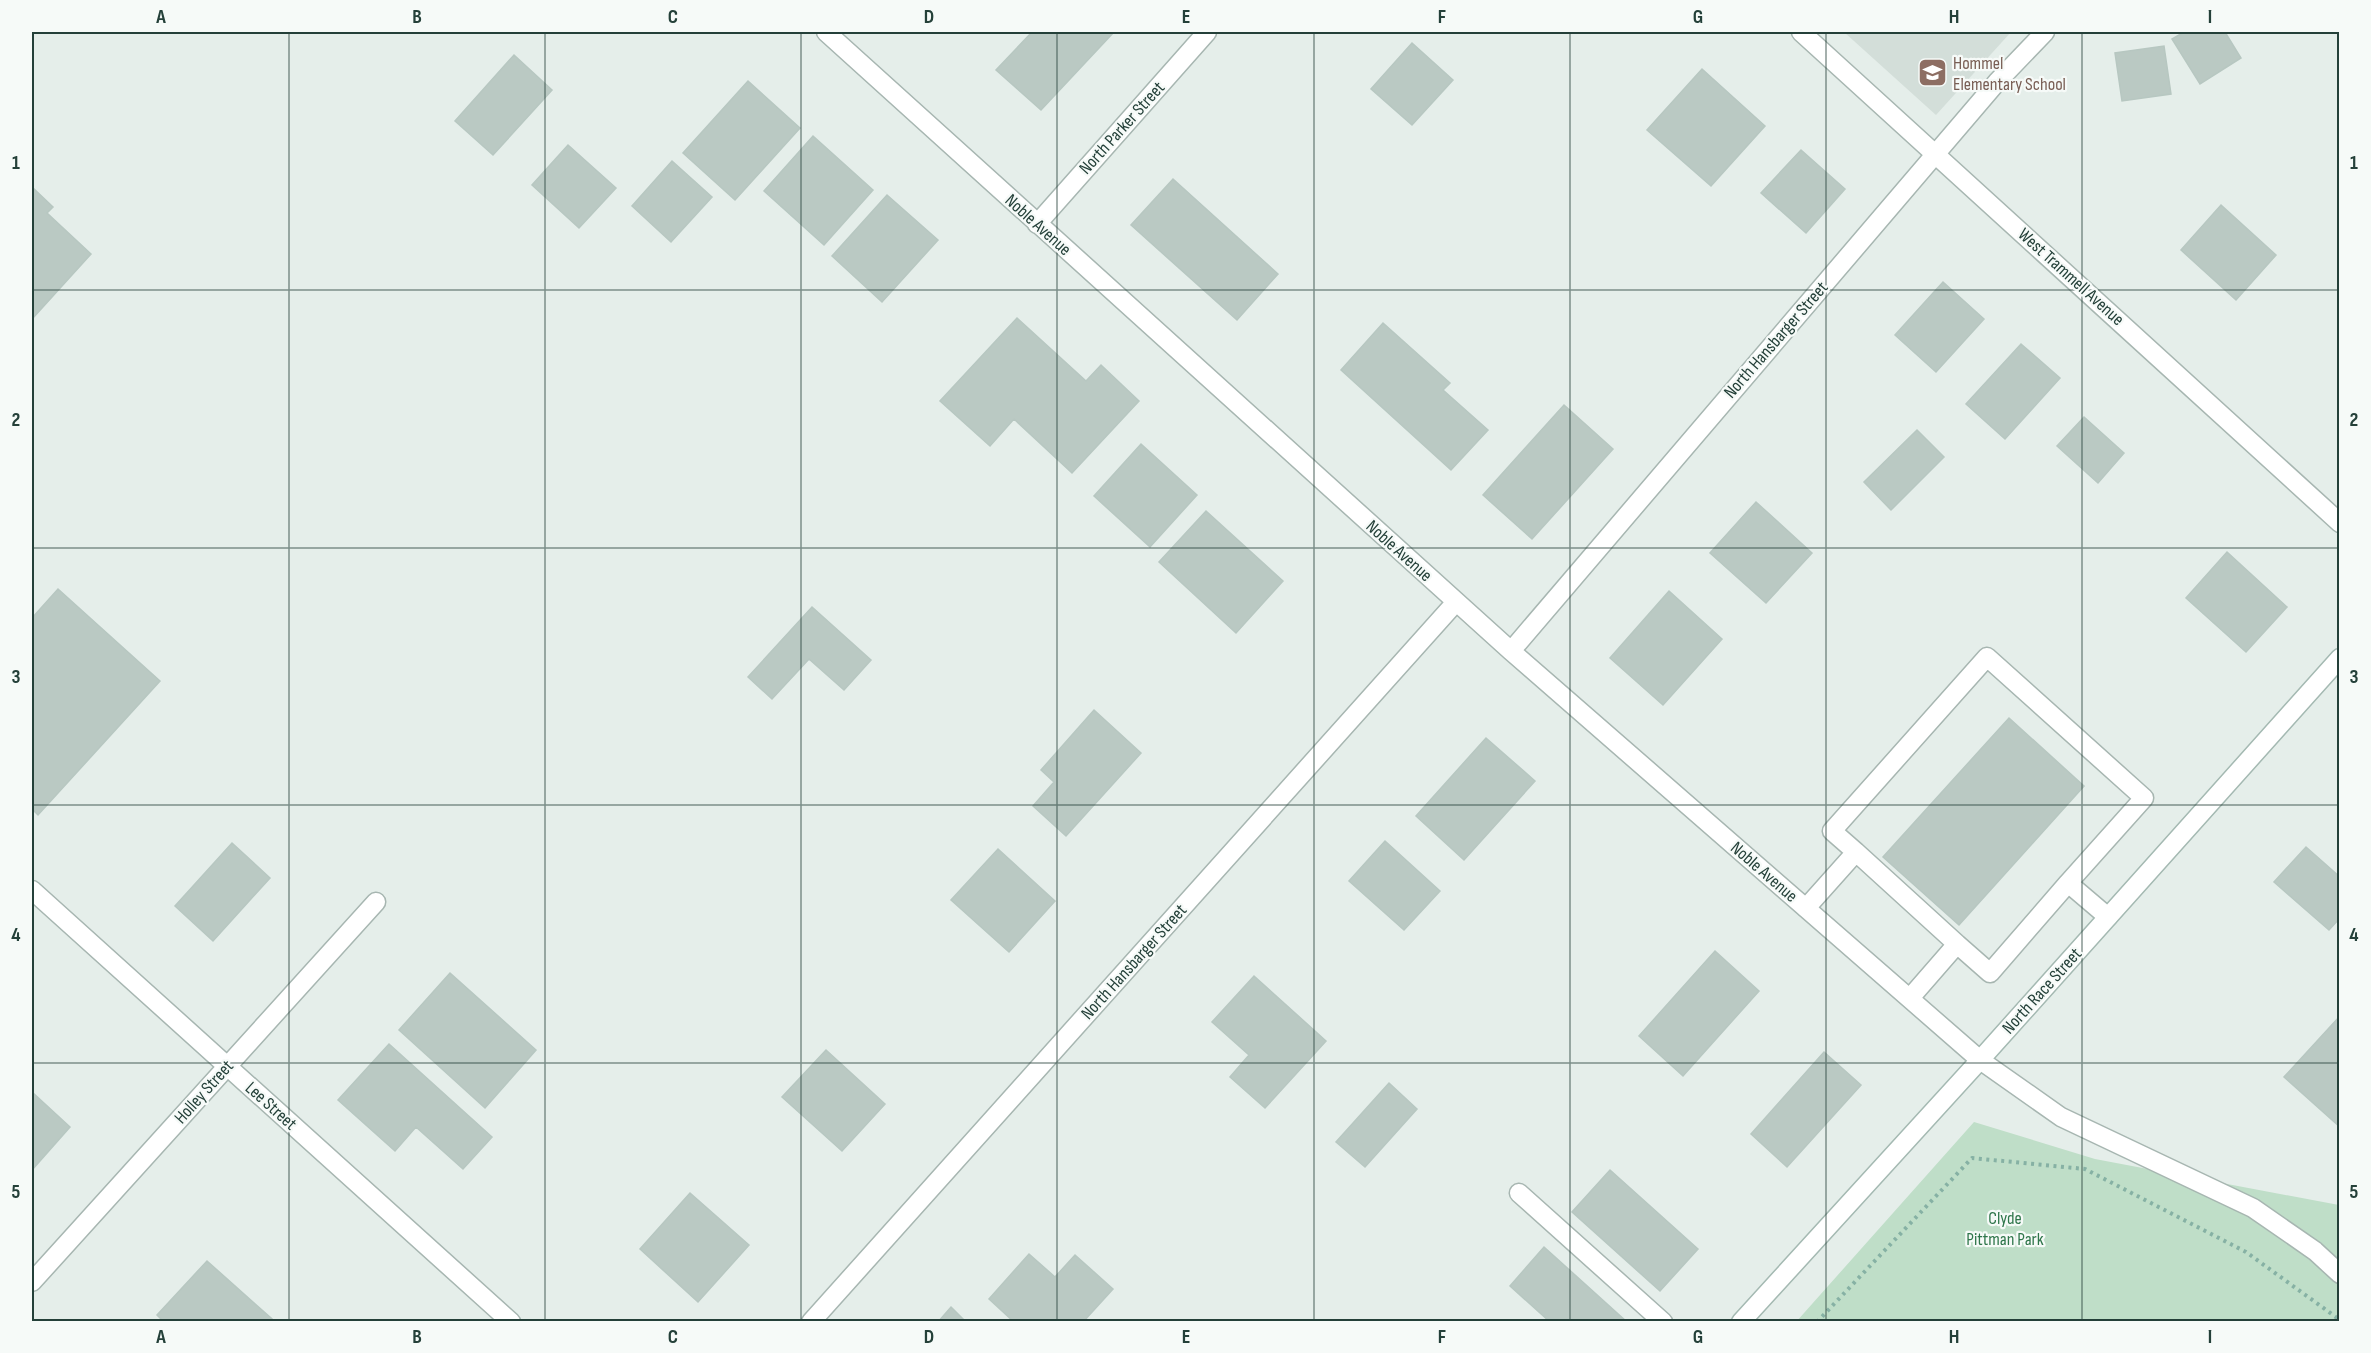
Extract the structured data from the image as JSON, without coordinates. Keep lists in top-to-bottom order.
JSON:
{
  "streets": {
    "street": [
      "North Parker Street",
      "Noble Avenue",
      "West Trammell Avenue",
      "North Hansbarger Street",
      "North Race Street",
      "Holley Street",
      "Lee Street"
    ]
  },
  "crossings": [
    ["North Parker Street", "Noble Avenue"],
    ["Noble Avenue", "North Hansbarger Street"],
    ["Noble Avenue", "North Race Street"],
    ["West Trammell Avenue", "North Hansbarger Street"],
    ["Holley Street", "Lee Street"]
  ],
  "parks": ["Clyde Pittman Park"],
  "places": {
    "school or university": ["Hommel Elementary School"]
  },
  "grid": {
    "columns": [
      "A",
      "B",
      "C",
      "D",
      "E",
      "F",
      "G",
      "H",
      "I"
    ],
    "rows": [
      "1",
      "2",
      "3",
      "4",
      "5"
    ]
  }
}
